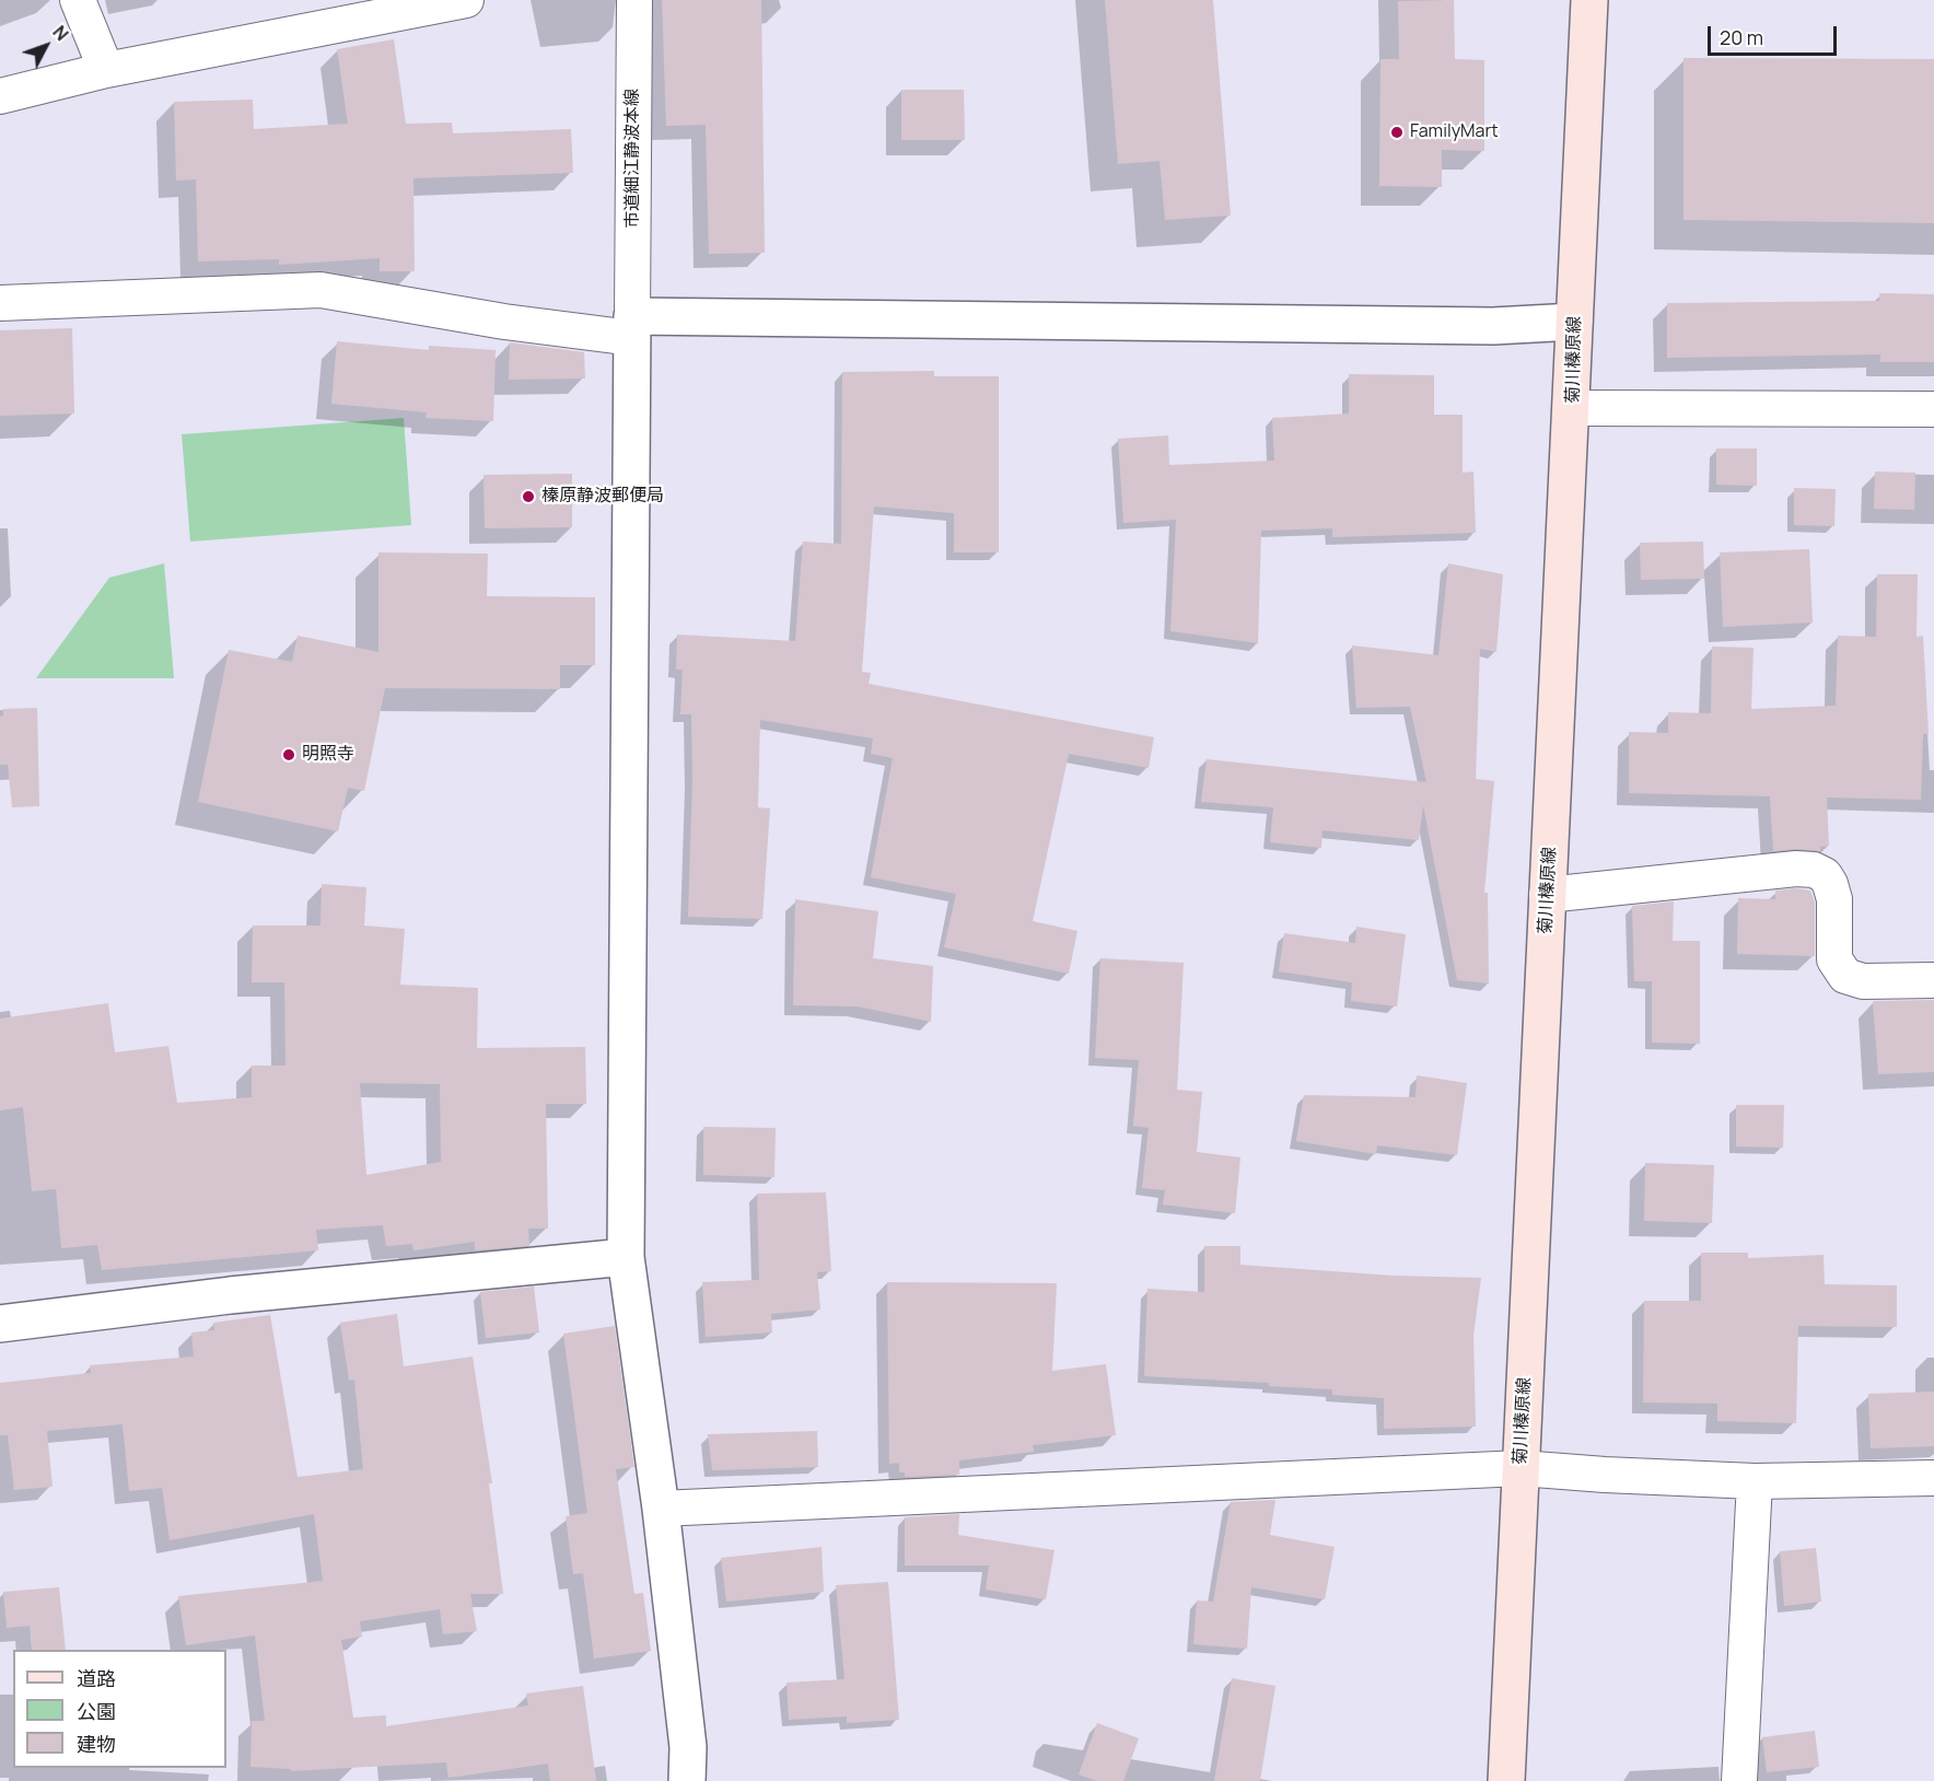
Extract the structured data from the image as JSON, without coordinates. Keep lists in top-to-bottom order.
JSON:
{
  "streets": {
    "main road": ["菊川榛原線"],
    "street": ["市道細江静波本線"]
  },
  "places": ["FamilyMart", "榛原静波郵便局", "明照寺"],
  "legend": ["道路", "公園", "建物"],
  "scale_bar": "20 m",
  "north": "top right"
}
